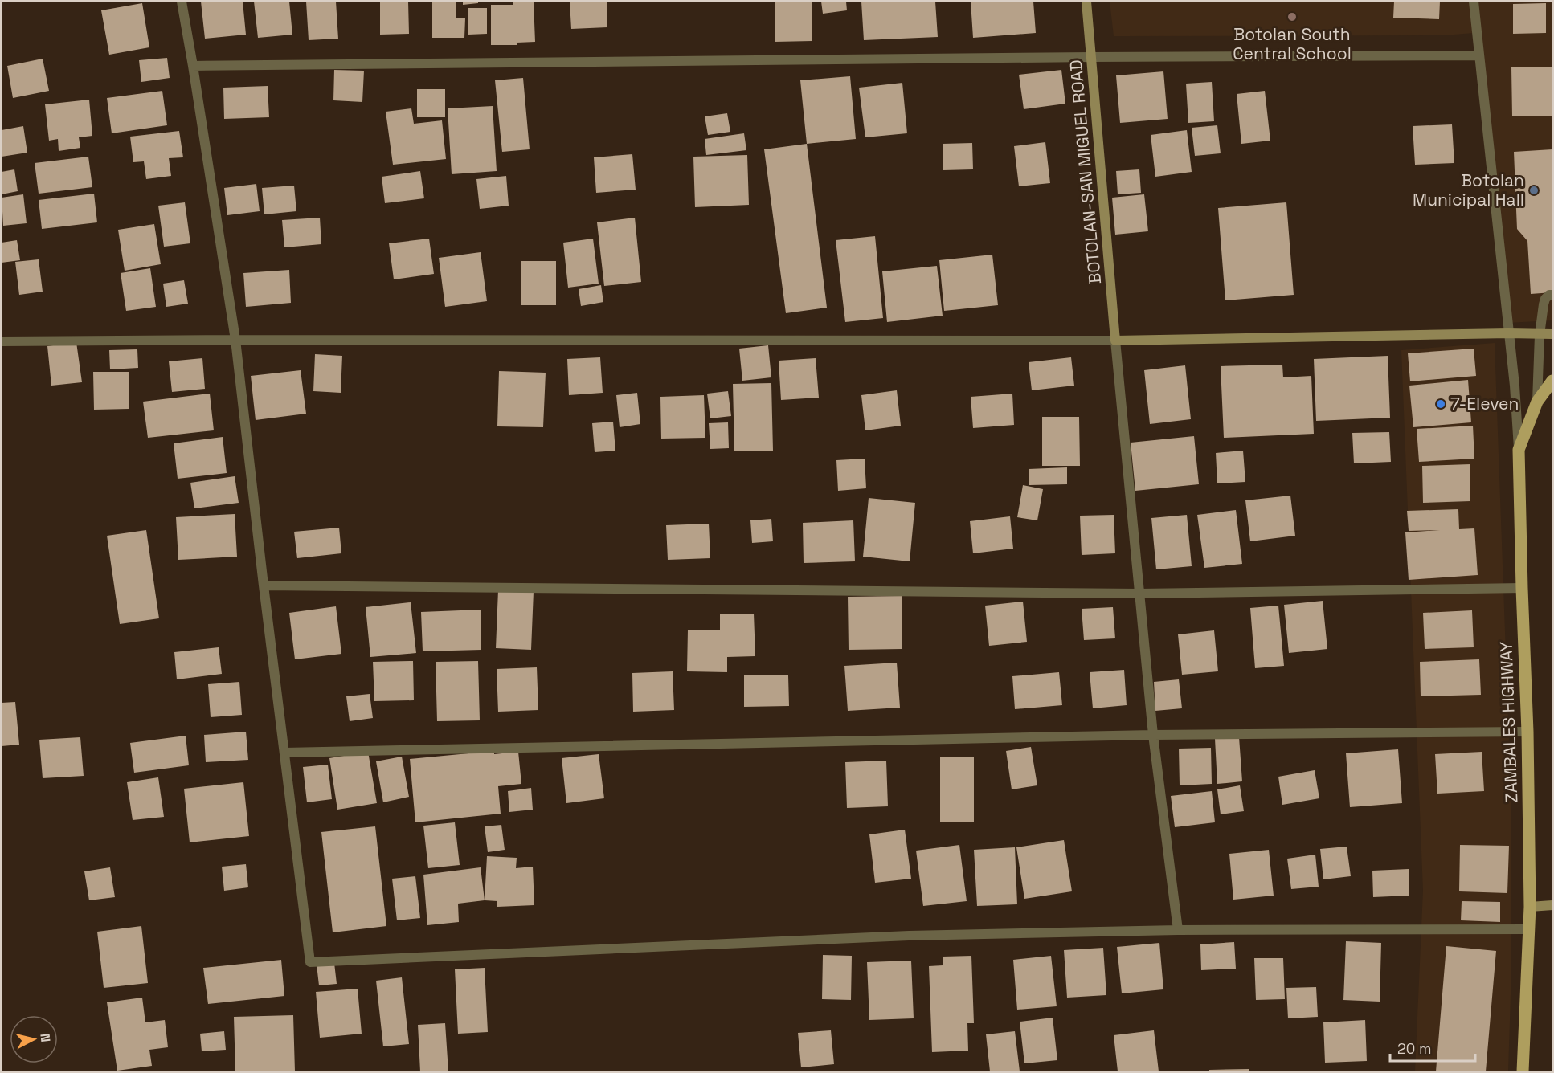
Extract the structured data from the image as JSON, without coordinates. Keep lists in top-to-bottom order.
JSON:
{
  "streets": {
    "main road": ["BOTOLAN-SAN MIGUEL ROAD", "ZAMBALES HIGHWAY"]
  },
  "places": ["Botolan South Central School", "Botolan Municipal Hall", "7-Eleven"],
  "scale_bar": "20 m",
  "north": "right"
}
